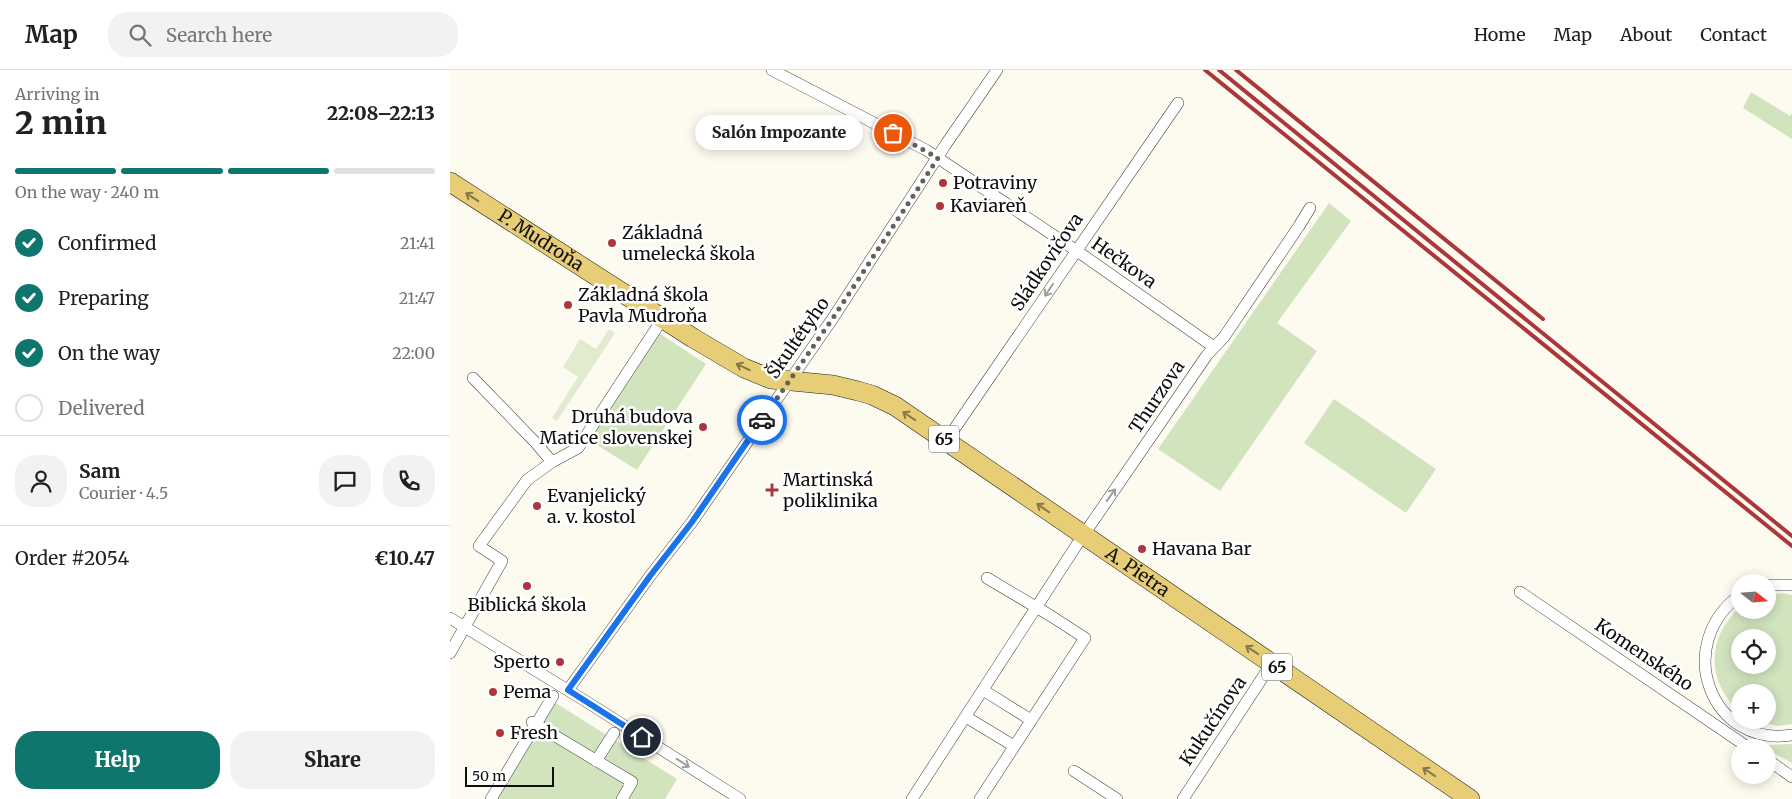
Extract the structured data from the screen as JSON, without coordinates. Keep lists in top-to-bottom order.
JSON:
{
  "streets": {
    "main road": ["P. Mudroňa", "65", "A. Pietra"],
    "street": [
      "Sládkovičova",
      "Hečkova",
      "Škultétyho",
      "Thurzova",
      "Komenského",
      "Kukučínova"
    ]
  },
  "crossings": [
    ["P. Mudroňa", "Škultétyho"],
    ["P. Mudroňa", "A. Pietra"],
    ["Sládkovičova", "Hečkova"],
    ["Sládkovičova", "A. Pietra"],
    ["Hečkova", "Škultétyho"],
    ["Hečkova", "Thurzova"],
    ["Škultétyho", "A. Pietra"],
    ["Thurzova", "A. Pietra"],
    ["A. Pietra", "Kukučínova"]
  ],
  "one_way": ["P. Mudroňa", "Sládkovičova", "A. Pietra"],
  "places": {
    "other": [
      "Salón Impozante",
      "Potraviny",
      "Kaviareň",
      "Základná umelecká škola",
      "Základná škola Pavla Mudroňa",
      "Druhá budova Matice slovenskej",
      "Evanjelický a. v. kostol",
      "Havana Bar",
      "Biblická škola",
      "Sperto",
      "Pema",
      "Fresh"
    ],
    "health": ["Martinská poliklinika"]
  },
  "scale_bar": "50 m",
  "north": "right",
  "page": {
    "header": "Map",
    "search": "Search here",
    "nav": [
      "Home",
      "Map",
      "About",
      "Contact"
    ],
    "heading": ["2 min", "Arriving in", "22:08–22:13"],
    "panel": [
      "Sam",
      "Courier · 4.5",
      "Order #2054",
      "€10.47"
    ],
    "bubble": "Salón Impozante",
    "bar": "On the way · 240 m",
    "list": [
      ["Confirmed", "21:41"],
      ["Preparing", "21:47"],
      ["On the way", "22:00"],
      "Delivered"
    ],
    "map_buttons": ["+", "−"],
    "buttons": ["Help", "Share"],
    "scale": "50 m"
  }
}
